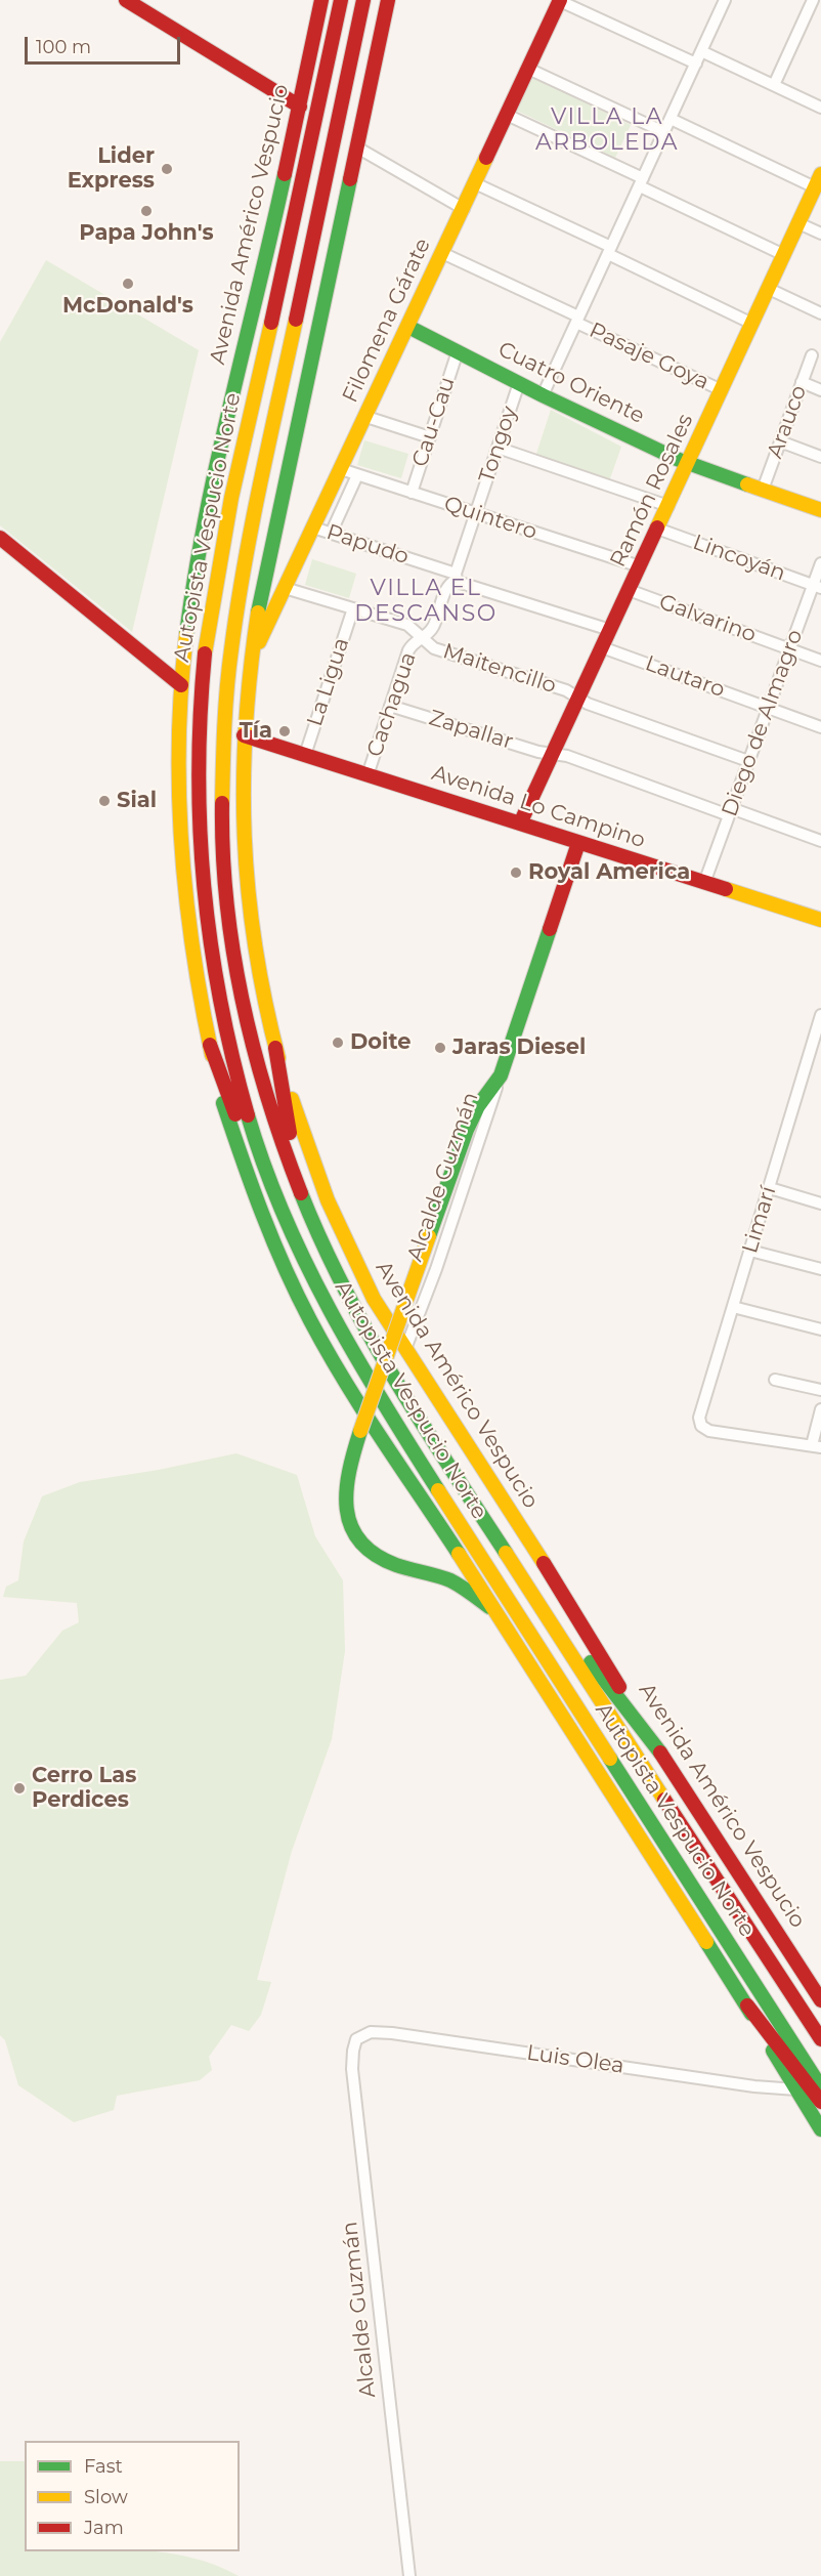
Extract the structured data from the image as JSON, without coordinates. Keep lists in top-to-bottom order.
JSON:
{
  "streets": {
    "main road": [
      "Avenida Américo Vespucio",
      "Filomena Gárate",
      "Cuatro Oriente",
      "Ramón Rosales",
      "Autopista Vespucio Norte",
      "Avenida Lo Campino",
      "Alcalde Guzmán"
    ],
    "street": [
      "Pasaje Goya",
      "Cau-Cau",
      "Arauco",
      "Tongoy",
      "Quintero",
      "Papudo",
      "Lincoyán",
      "Galvarino",
      "Maitencillo",
      "Lautaro",
      "La Ligua",
      "Cachagua",
      "Diego de Almagro",
      "Zapallar",
      "Limarí",
      "Luis Olea"
    ]
  },
  "crossings": [
    ["Avenida Américo Vespucio", "Filomena Gárate"],
    ["Avenida Américo Vespucio", "Avenida Lo Campino"],
    ["Avenida Américo Vespucio", "Alcalde Guzmán"],
    ["Avenida Américo Vespucio", "Luis Olea"],
    ["Filomena Gárate", "Pasaje Goya"],
    ["Filomena Gárate", "Cuatro Oriente"],
    ["Filomena Gárate", "Quintero"],
    ["Filomena Gárate", "Papudo"],
    ["Filomena Gárate", "Maitencillo"],
    ["Pasaje Goya", "Ramón Rosales"],
    ["Cuatro Oriente", "Cau-Cau"],
    ["Cuatro Oriente", "Arauco"],
    ["Cuatro Oriente", "Tongoy"],
    ["Cuatro Oriente", "Ramón Rosales"],
    ["Cau-Cau", "Quintero"],
    ["Tongoy", "Quintero"],
    ["Tongoy", "Papudo"],
    ["Tongoy", "Maitencillo"],
    ["Tongoy", "Cachagua"],
    ["Ramón Rosales", "Quintero"],
    ["Ramón Rosales", "Papudo"],
    ["Ramón Rosales", "Lincoyán"],
    ["Ramón Rosales", "Galvarino"],
    ["Ramón Rosales", "Maitencillo"],
    ["Ramón Rosales", "Lautaro"],
    ["Ramón Rosales", "Zapallar"],
    ["Ramón Rosales", "Avenida Lo Campino"],
    ["Lincoyán", "Diego de Almagro"],
    ["Galvarino", "Diego de Almagro"],
    ["Maitencillo", "La Ligua"],
    ["Maitencillo", "Cachagua"],
    ["Maitencillo", "Diego de Almagro"],
    ["Lautaro", "Diego de Almagro"],
    ["La Ligua", "Avenida Lo Campino"],
    ["Cachagua", "Zapallar"],
    ["Cachagua", "Avenida Lo Campino"],
    ["Diego de Almagro", "Zapallar"],
    ["Diego de Almagro", "Avenida Lo Campino"],
    ["Avenida Lo Campino", "Alcalde Guzmán"],
    ["Alcalde Guzmán", "Luis Olea"]
  ],
  "districts": ["VILLA LA ARBOLEDA", "VILLA EL DESCANSO"],
  "places": [
    "Lider Express",
    "Papa John's",
    "McDonald's",
    "Tía",
    "Sial",
    "Royal America",
    "Doite",
    "Jaras Diesel",
    "Cerro Las Perdices"
  ],
  "legend": ["Fast", "Slow", "Jam"],
  "scale_bar": "100 m"
}
